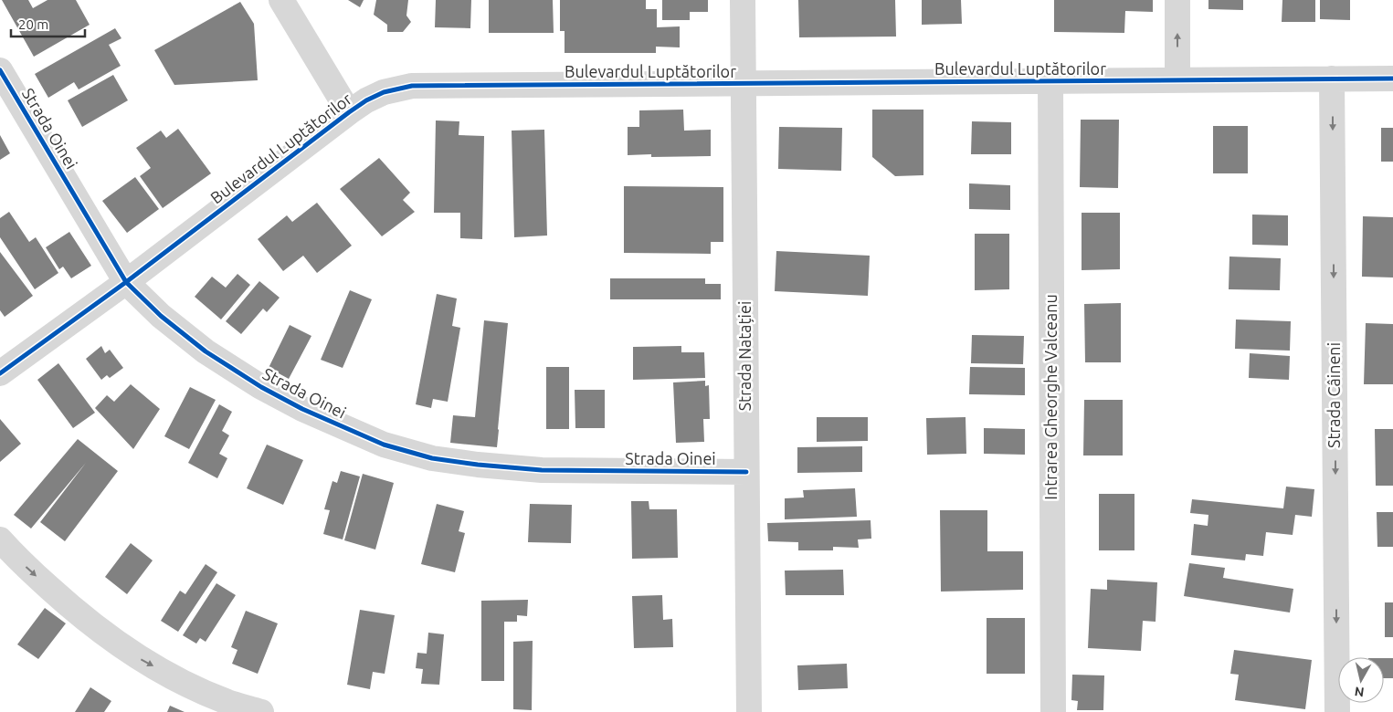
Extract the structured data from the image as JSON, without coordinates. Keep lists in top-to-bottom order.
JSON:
{
  "streets": {
    "street": [
      "Bulevardul Luptătorilor",
      "Strada Oinei",
      "Strada Natației",
      "Strada Câineni",
      "Intrarea Gheorghe Valceanu"
    ]
  },
  "crossings": [
    ["Bulevardul Luptătorilor", "Strada Oinei"],
    ["Bulevardul Luptătorilor", "Strada Natației"],
    ["Bulevardul Luptătorilor", "Strada Câineni"],
    ["Bulevardul Luptătorilor", "Intrarea Gheorghe Valceanu"],
    ["Strada Oinei", "Strada Natației"]
  ],
  "one_way": ["Strada Câineni"],
  "scale_bar": "20 m",
  "north": "bottom"
}
